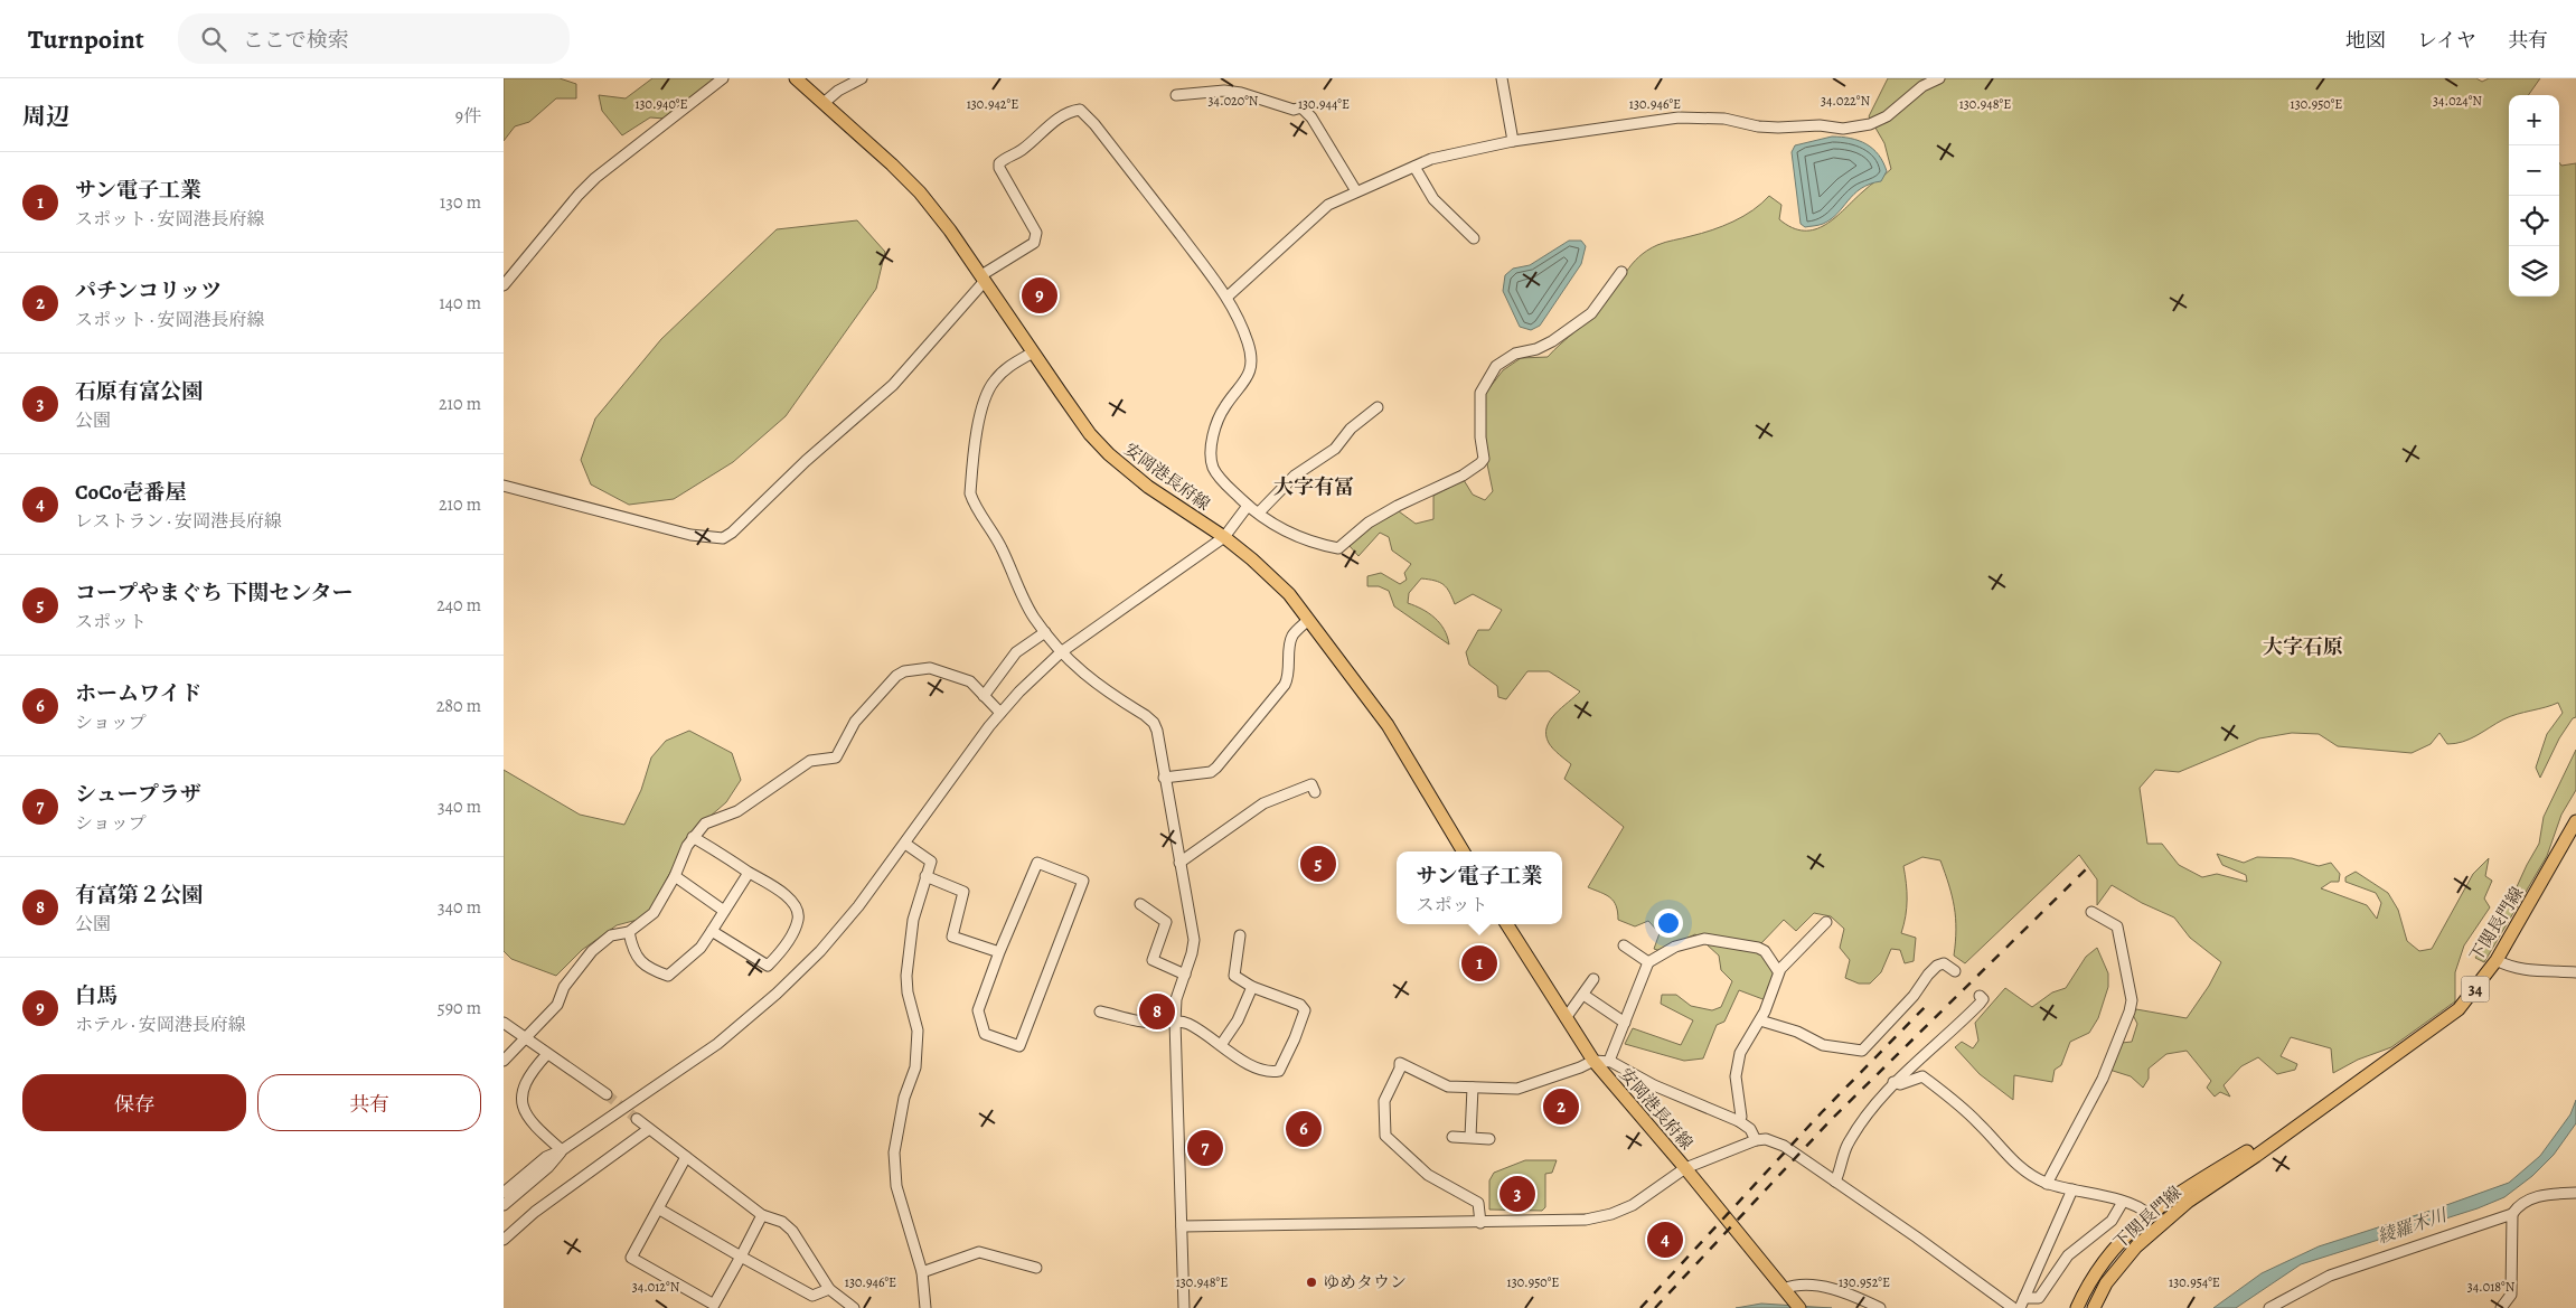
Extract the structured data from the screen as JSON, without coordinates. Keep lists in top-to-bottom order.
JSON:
{
  "streets": {
    "main road": ["安岡港長府線", "下関長門線", "34"]
  },
  "districts": ["大字有冨", "大字石原"],
  "water": ["綾羅木川"],
  "places": ["ゆめタウン"],
  "page": {
    "header": "Turnpoint",
    "search": "ここで検索",
    "nav": ["地図", "レイヤ", "共有"],
    "heading": ["周辺", "9件"],
    "map_buttons": ["+", "−"],
    "list": [
      {
        "mark": "1",
        "name": "サン電子工業",
        "note": "スポット · 安岡港長府線",
        "value": "130 m"
      },
      {
        "mark": "2",
        "name": "パチンコリッツ",
        "note": "スポット · 安岡港長府線",
        "value": "140 m"
      },
      {
        "mark": "3",
        "name": "石原有富公園",
        "note": "公園",
        "value": "210 m"
      },
      {
        "mark": "4",
        "name": "CoCo壱番屋",
        "note": "レストラン · 安岡港長府線",
        "value": "210 m"
      },
      {
        "mark": "5",
        "name": "コープやまぐち 下関センター",
        "note": "スポット",
        "value": "240 m"
      },
      {
        "mark": "6",
        "name": "ホームワイド",
        "note": "ショップ",
        "value": "280 m"
      },
      {
        "mark": "7",
        "name": "シュープラザ",
        "note": "ショップ",
        "value": "340 m"
      },
      {
        "mark": "8",
        "name": "有富第２公園",
        "note": "公園",
        "value": "340 m"
      },
      {
        "mark": "9",
        "name": "白馬",
        "note": "ホテル · 安岡港長府線",
        "value": "590 m"
      }
    ],
    "pins": [
      "9",
      "5",
      "1",
      "8",
      "2",
      "6",
      "7",
      "3",
      "4"
    ],
    "popup": ["サン電子工業", "スポット"],
    "buttons": ["保存", "共有"]
  },
  "coordinates": [
    "34.024°N",
    "34.020°N",
    "34.022°N",
    "130.942°E",
    "130.946°E",
    "130.948°E",
    "130.950°E",
    "130.940°E",
    "130.944°E",
    "130.952°E",
    "130.954°E",
    "34.012°N",
    "34.018°N"
  ]
}
